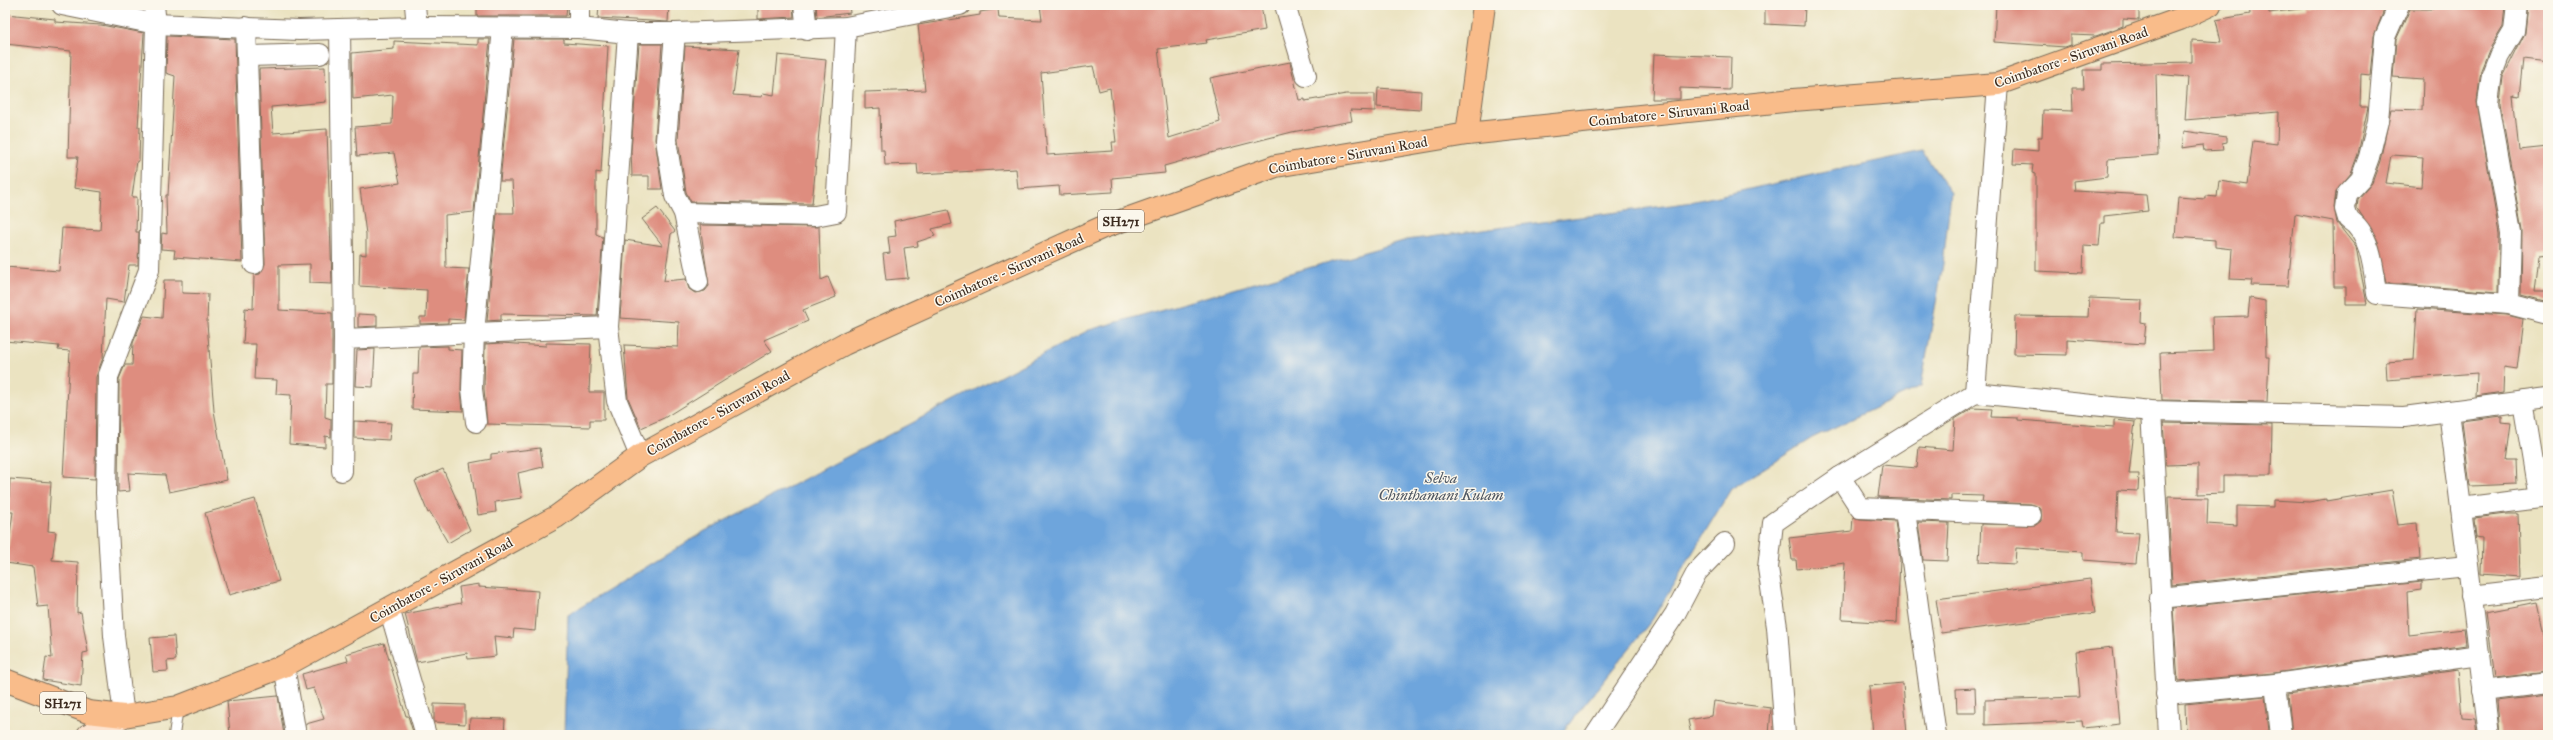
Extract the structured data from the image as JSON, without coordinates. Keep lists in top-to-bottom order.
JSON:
{
  "streets": {
    "main road": ["Coimbatore - Siruvani Road", "SH271"]
  },
  "water": ["Selva Chinthamani Kulam"]
}
